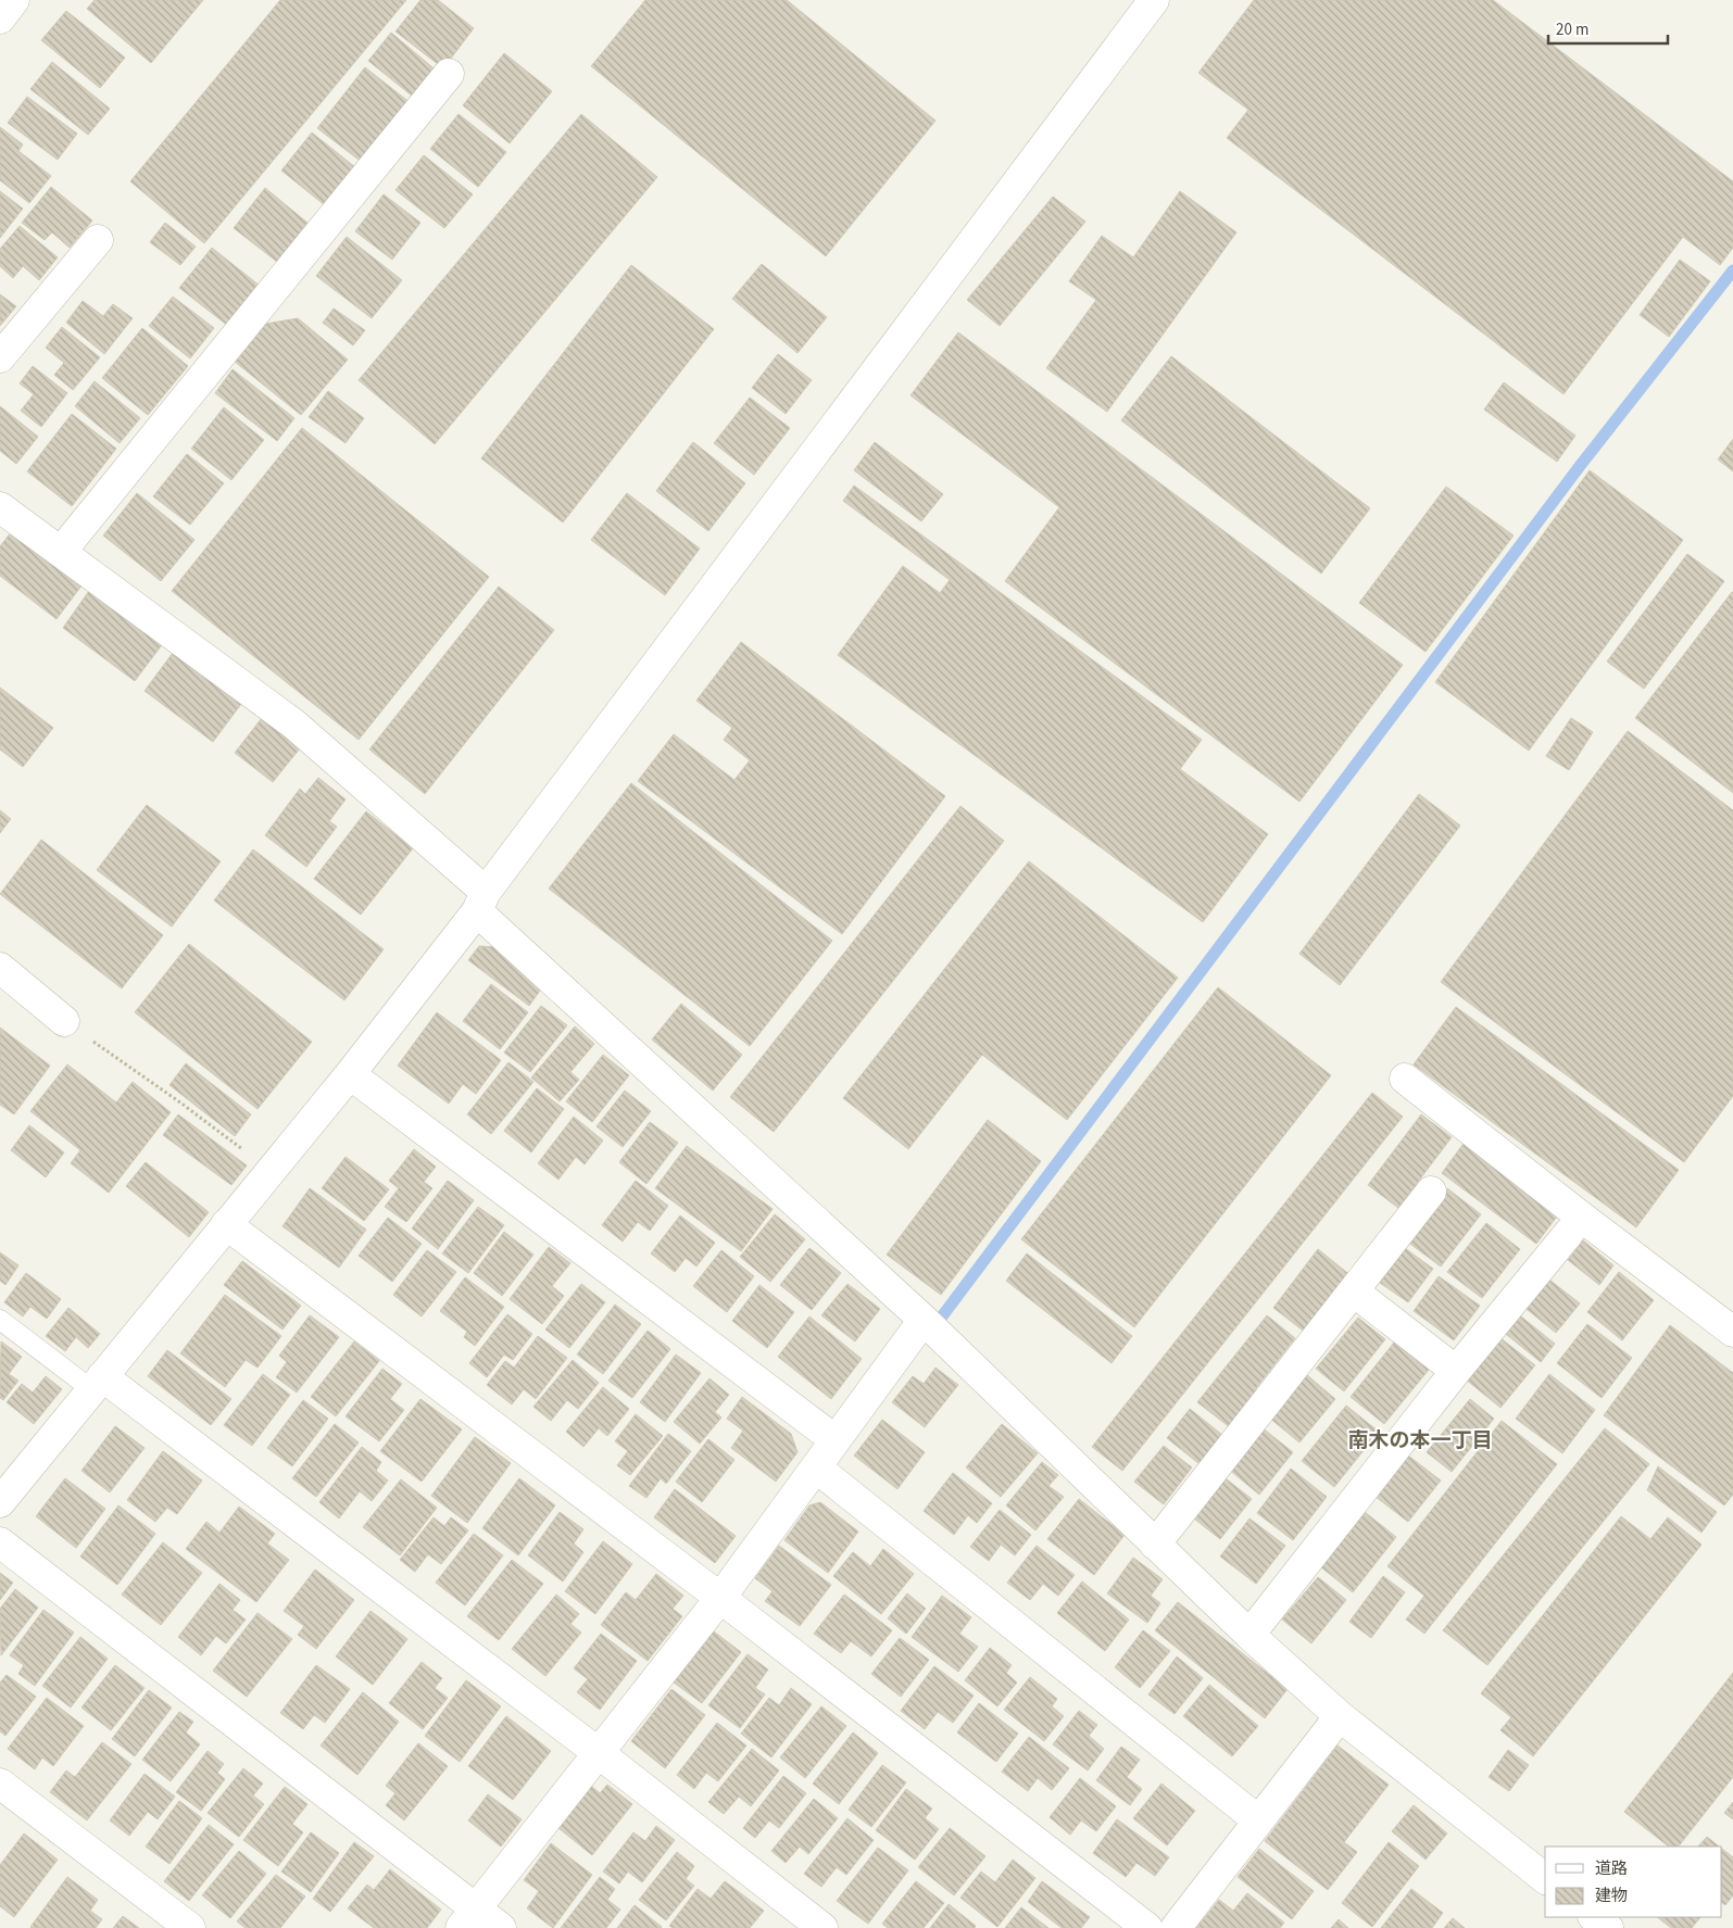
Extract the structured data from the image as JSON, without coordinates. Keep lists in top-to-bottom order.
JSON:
{
  "districts": ["南木の本一丁目"],
  "legend": ["道路", "建物"],
  "scale_bar": "20 m"
}
